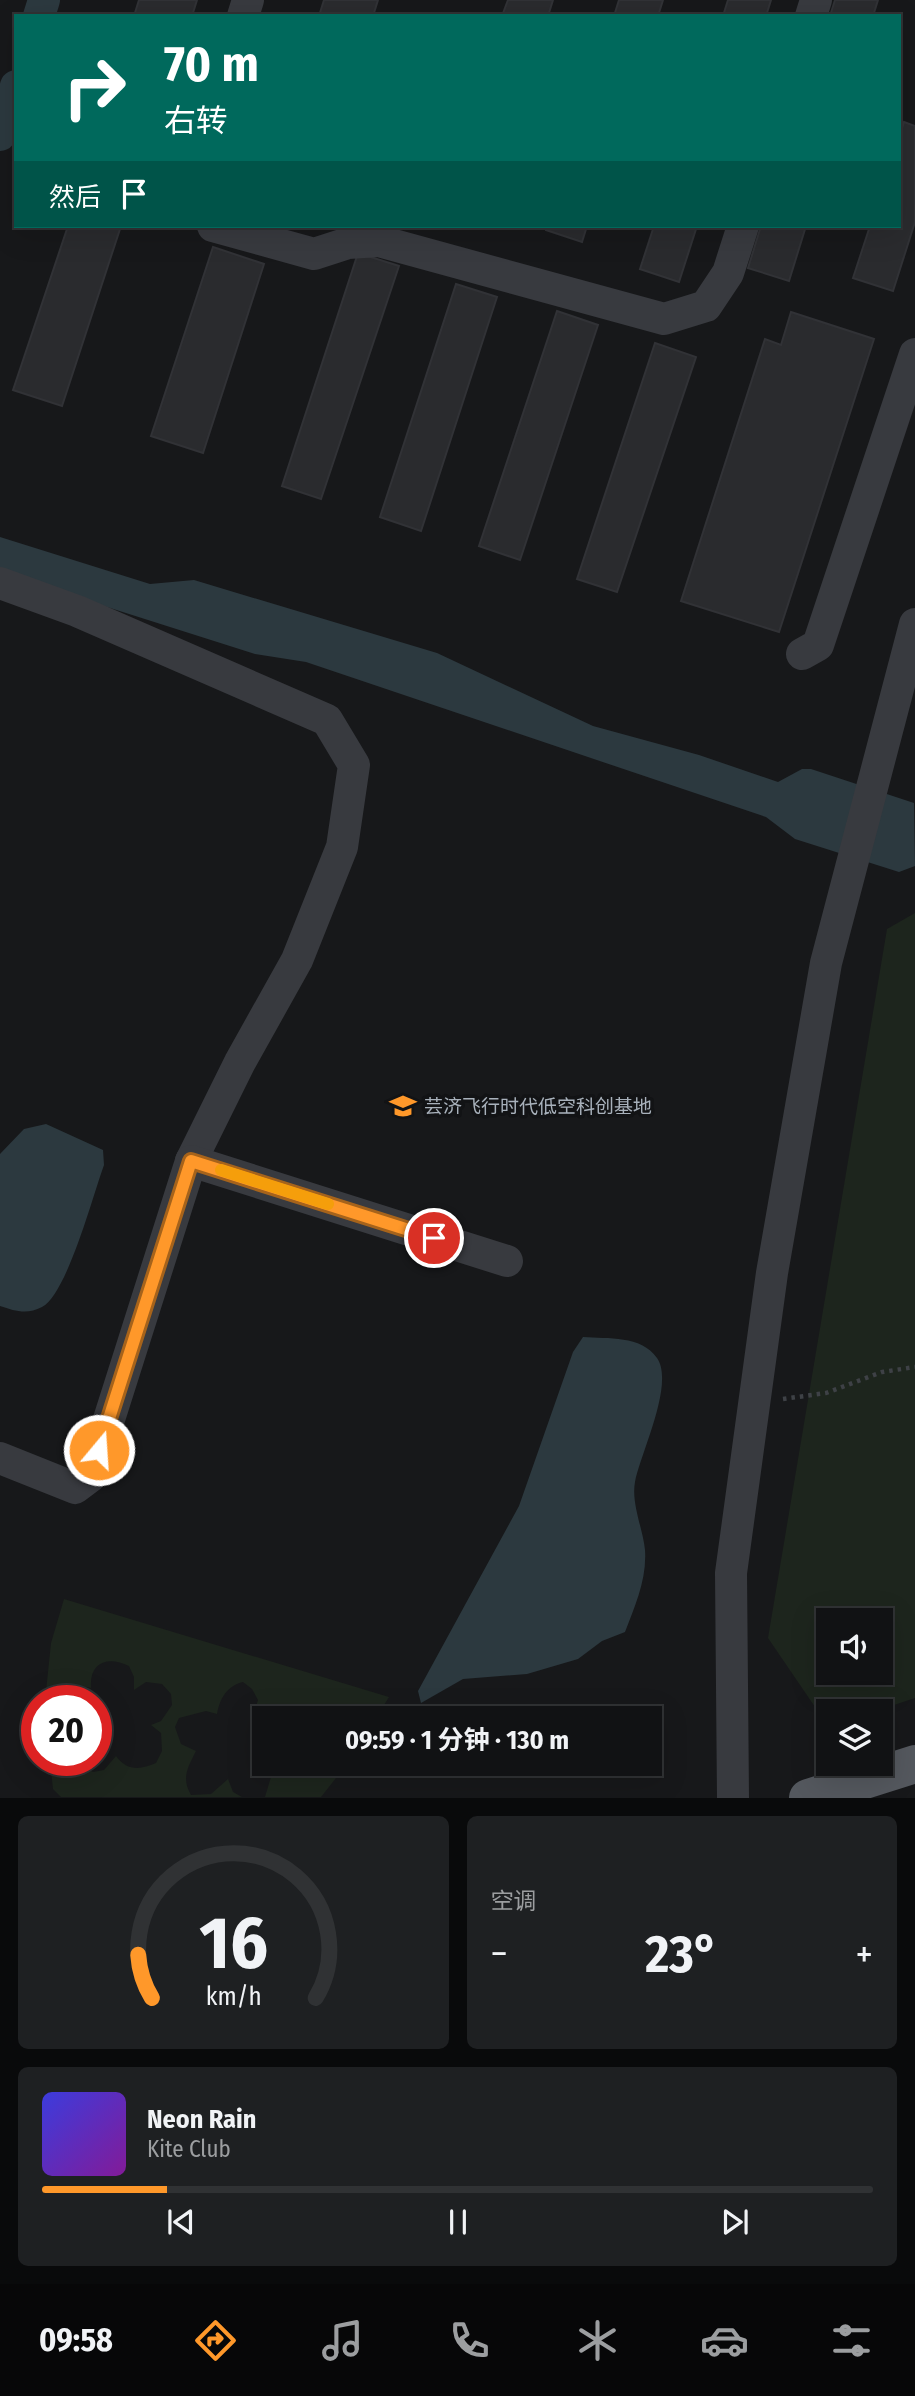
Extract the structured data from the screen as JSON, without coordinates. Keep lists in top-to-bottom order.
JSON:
{
  "places": {
    "school or university": ["芸济飞行时代低空科创基地"]
  },
  "page": {
    "turn": ["70 m", "右转"],
    "then": "然后",
    "limit": "20",
    "trip": "09:59 · 1 分钟 · 130 m",
    "tile": "空调",
    "heat": ["−", "23°", "+"],
    "song": ["Neon Rain", "Kite Club"],
    "tabs": "09:58",
    "gauge": ["16", "km/h"]
  }
}
